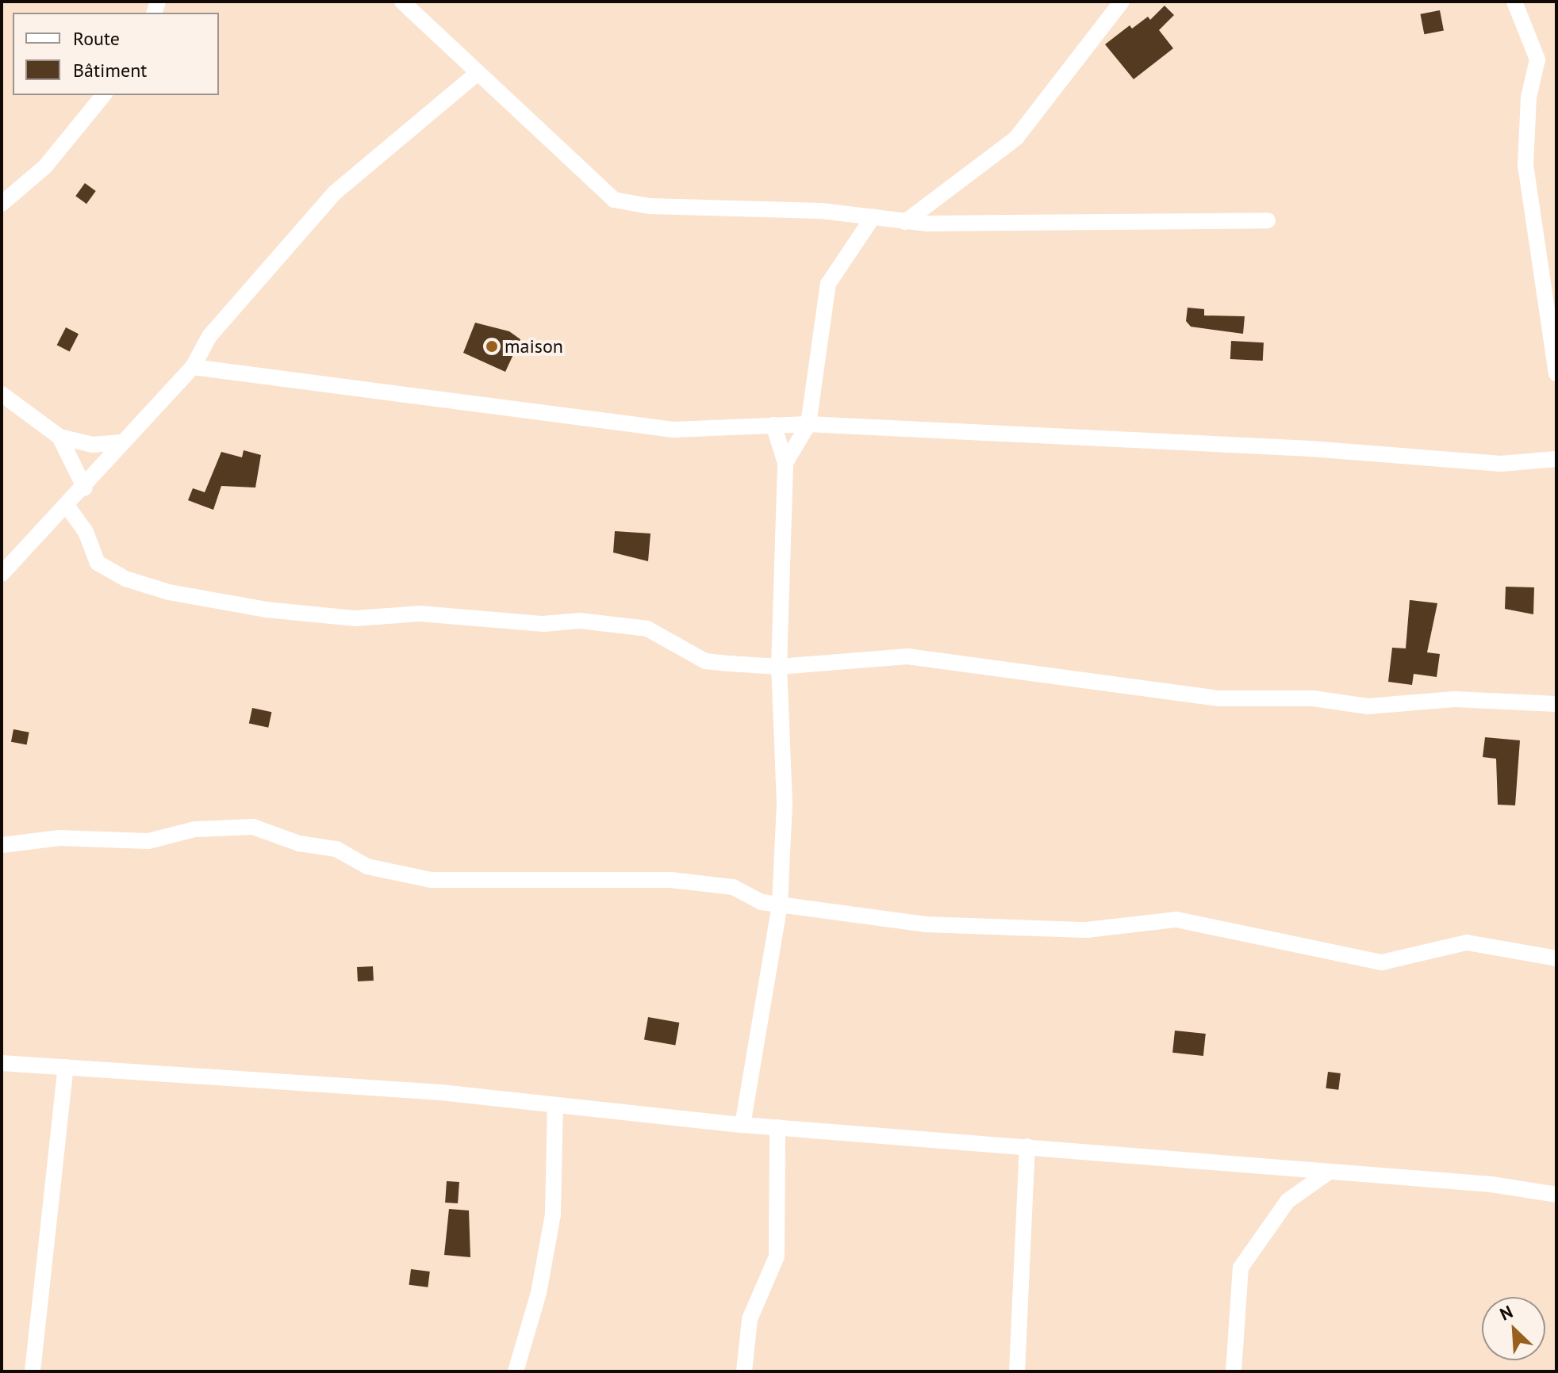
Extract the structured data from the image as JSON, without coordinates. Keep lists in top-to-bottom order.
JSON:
{
  "places": ["maison"],
  "legend": ["Route", "Bâtiment"],
  "north": "top left"
}
